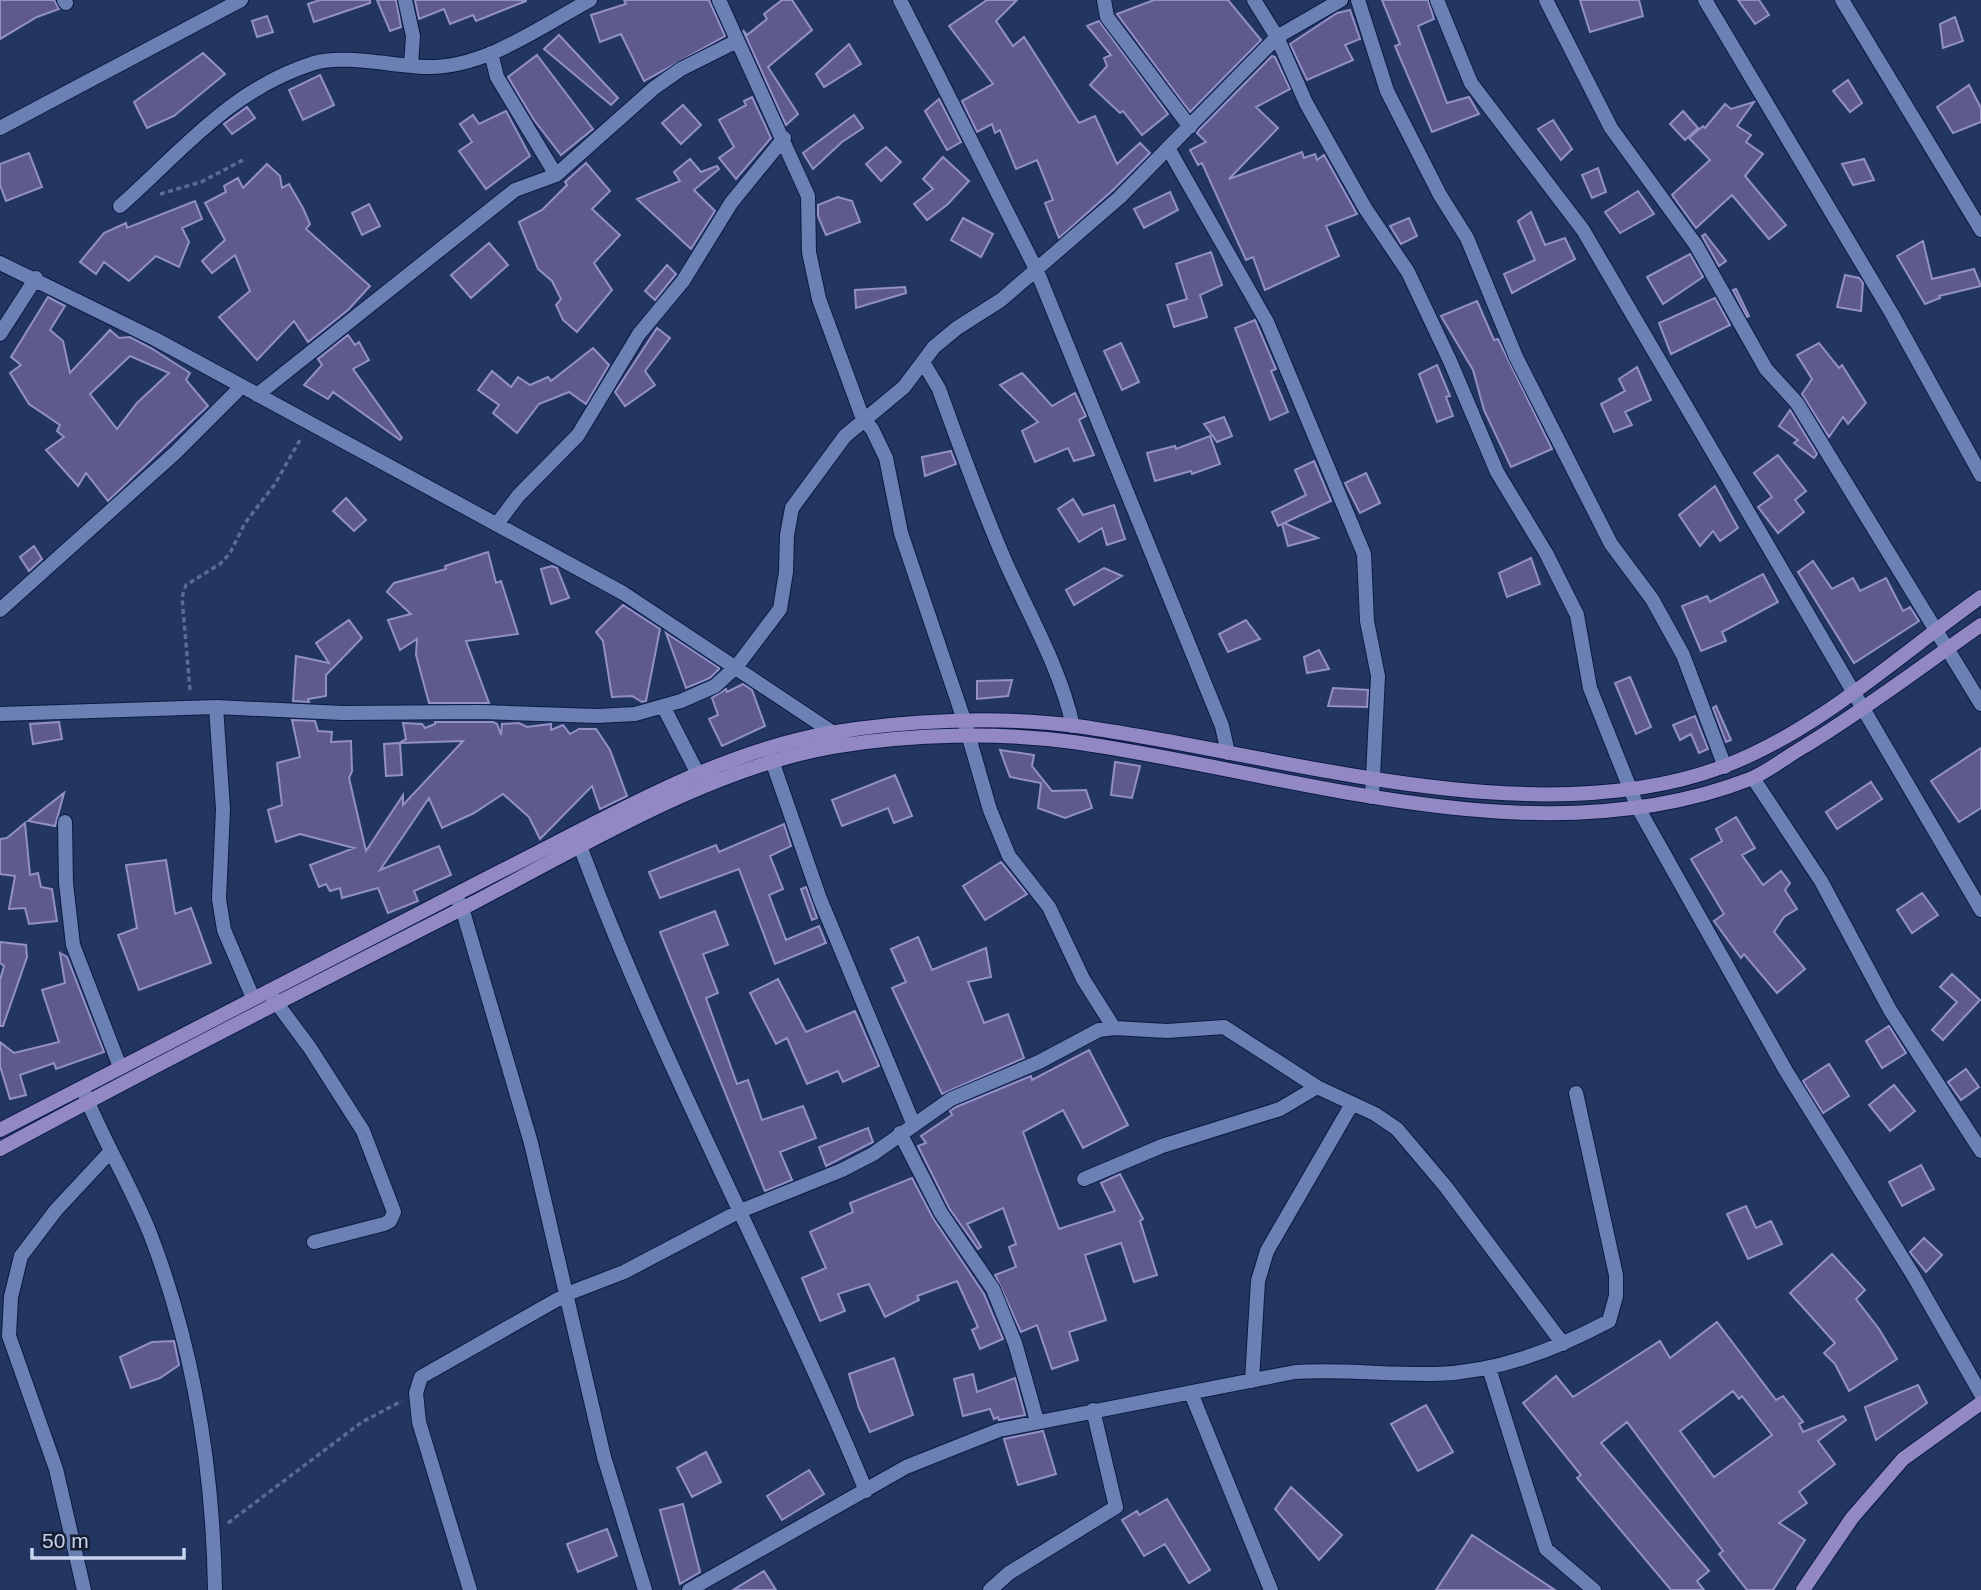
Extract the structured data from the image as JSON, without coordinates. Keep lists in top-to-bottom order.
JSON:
{
  "scale_bar": "50 m"
}
